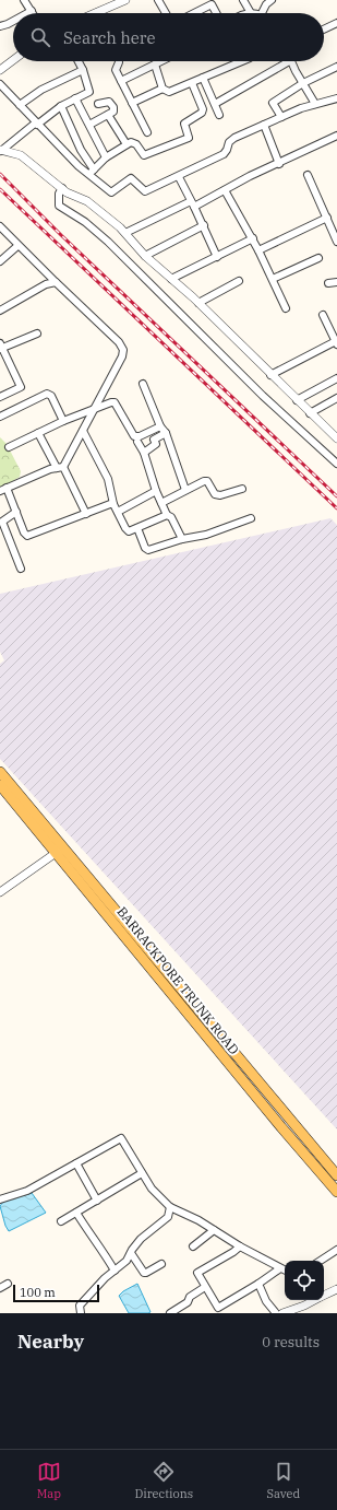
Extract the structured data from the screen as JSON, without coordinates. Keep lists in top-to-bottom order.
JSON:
{
  "streets": {
    "main road": ["BARRACKPORE TRUNK ROAD"]
  },
  "scale_bar": "100 m",
  "page": {
    "search": "Search here",
    "scale": "100 m",
    "heading": ["Nearby", "0 results"],
    "nav": ["Map", "Directions", "Saved"]
  }
}
